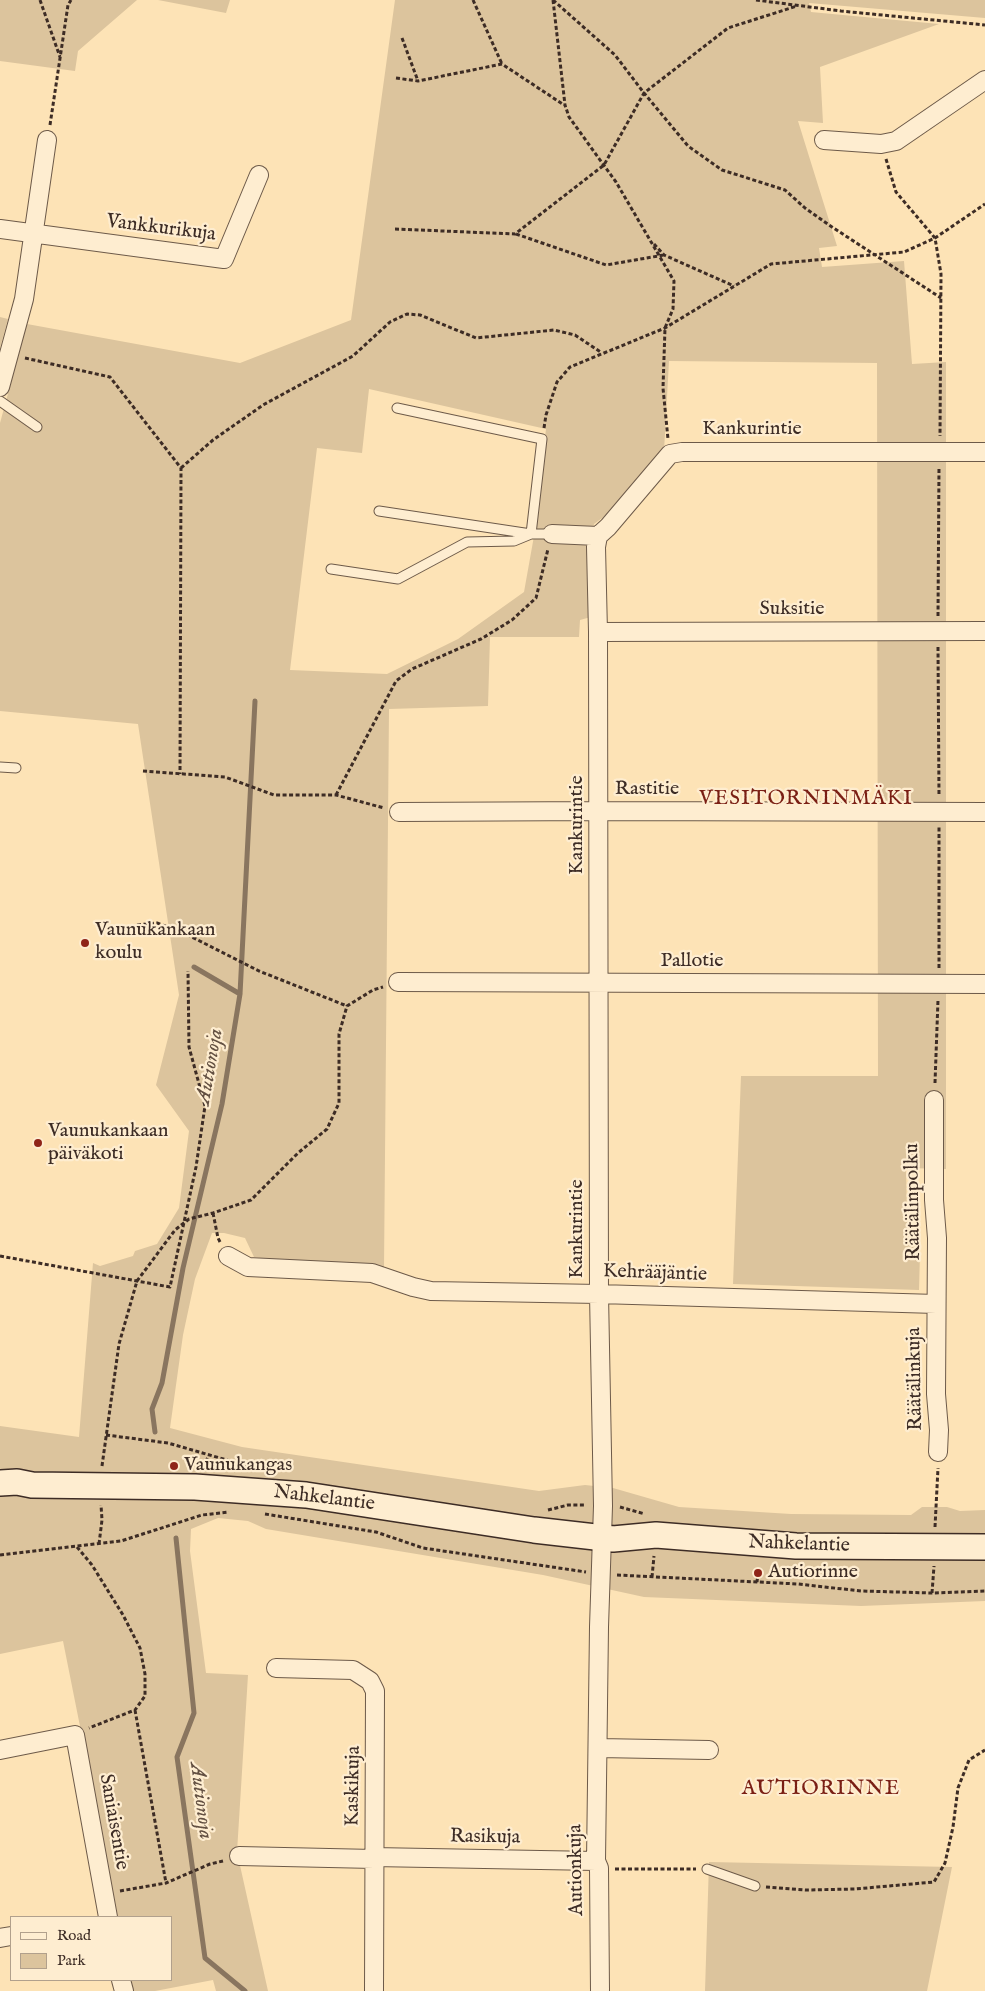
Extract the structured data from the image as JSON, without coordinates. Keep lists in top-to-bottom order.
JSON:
{
  "streets": {
    "main road": ["Nahkelantie"],
    "street": [
      "Vankkurikuja",
      "Kankurintie",
      "Suksitie",
      "Rastitie",
      "Pallotie",
      "Räätälinpolku",
      "Kehrääjäntie",
      "Räätälinkuja",
      "Kaskikuja",
      "Saniaisentie",
      "Rasikuja",
      "Autionkuja"
    ]
  },
  "crossings": [
    ["Kankurintie", "Suksitie"],
    ["Kankurintie", "Rastitie"],
    ["Kankurintie", "Pallotie"],
    ["Kankurintie", "Kehrääjäntie"],
    ["Kankurintie", "Nahkelantie"],
    ["Kankurintie", "Autionkuja"],
    ["Räätälinpolku", "Kehrääjäntie"],
    ["Räätälinpolku", "Räätälinkuja"],
    ["Kehrääjäntie", "Räätälinkuja"],
    ["Nahkelantie", "Autionkuja"],
    ["Kaskikuja", "Rasikuja"],
    ["Rasikuja", "Autionkuja"]
  ],
  "districts": ["VESITORNINMÄKI", "AUTIORINNE"],
  "water": ["Autionoja"],
  "places": [
    "Vaunukankaan koulu",
    "Vaunukankaan päiväkoti",
    "Vaunukangas",
    "Autiorinne"
  ],
  "legend": ["Road", "Park"]
}
